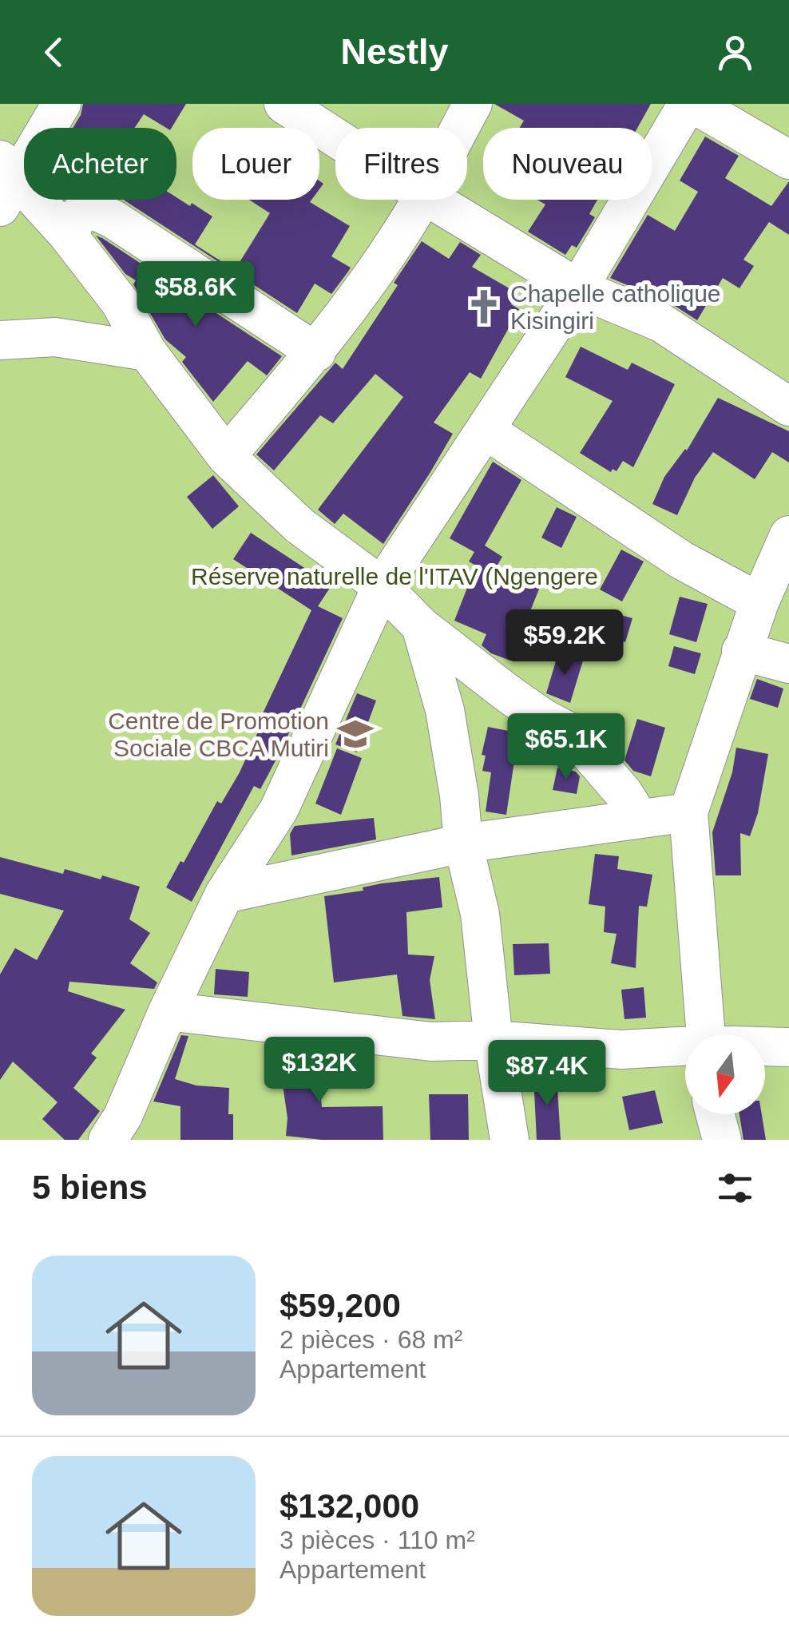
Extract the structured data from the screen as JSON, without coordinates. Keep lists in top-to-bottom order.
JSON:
{
  "parks": ["Réserve naturelle de l'ITAV (Ngengere"],
  "places": {
    "church": ["Chapelle catholique Kisingiri"],
    "school or university": ["Centre de Promotion Sociale CBCA Mutiri"]
  },
  "north": "bottom",
  "page": {
    "header": "Nestly",
    "chip": [
      "Acheter",
      "Louer",
      "Filtres",
      "Nouveau"
    ],
    "price": [
      "$58.6K",
      "$59.2K",
      "$65.1K",
      "$132K",
      "$87.4K"
    ],
    "heading": "5 biens",
    "list": [
      {
        "name": "$59,200",
        "note": "2 pièces · 68 m² · Appartement"
      },
      {
        "name": "$132,000",
        "note": "3 pièces · 110 m² · Appartement"
      }
    ]
  }
}
